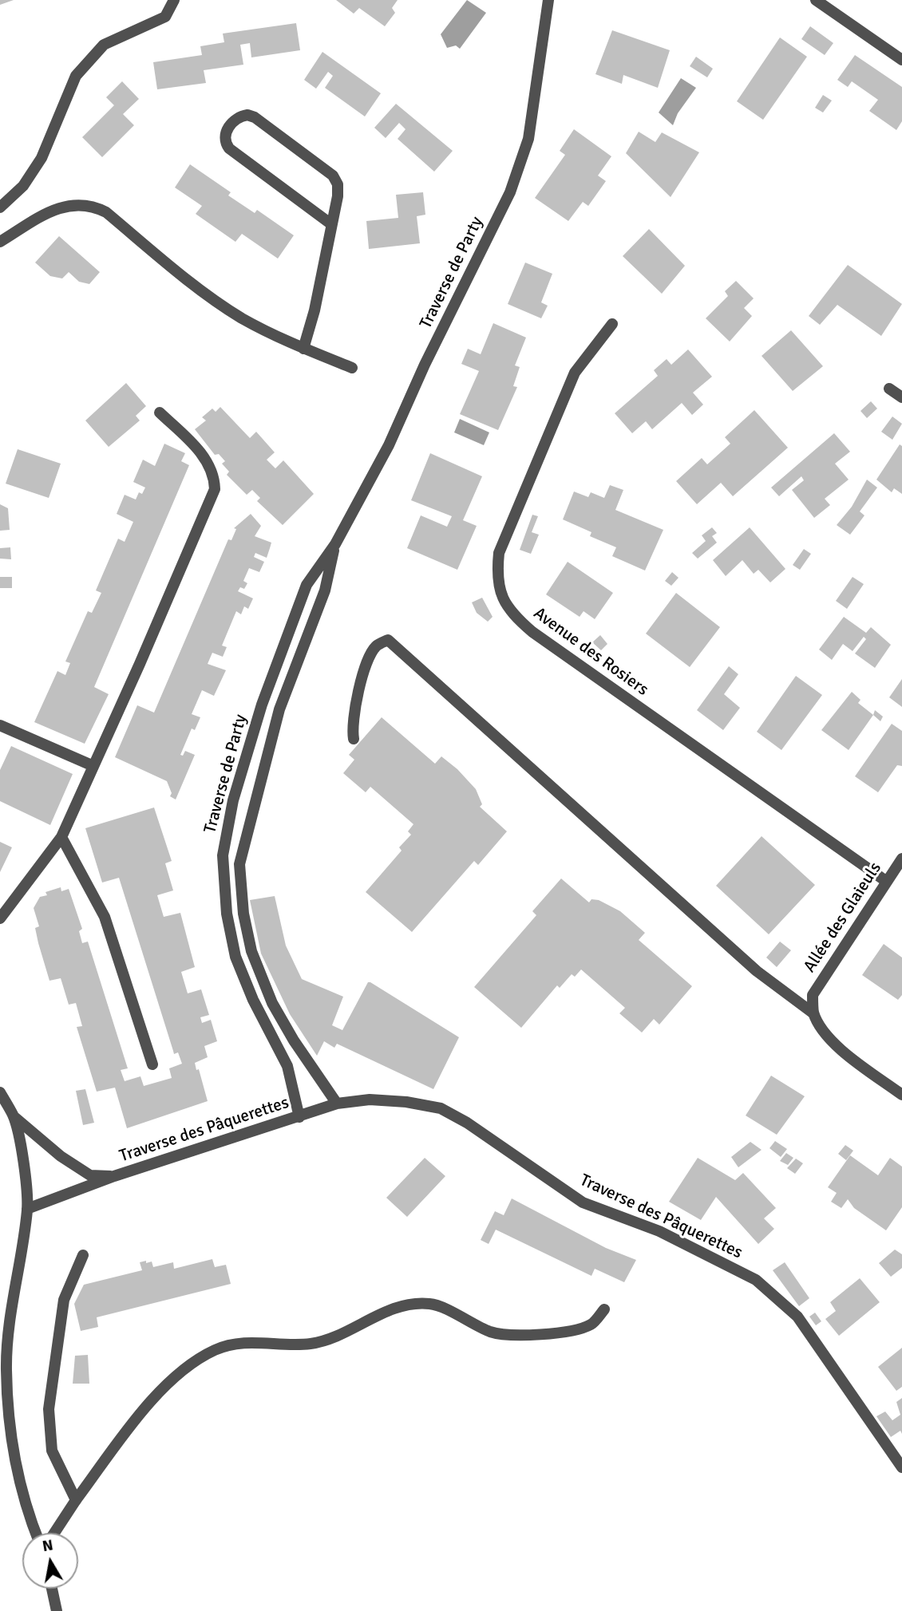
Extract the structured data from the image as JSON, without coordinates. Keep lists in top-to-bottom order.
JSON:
{
  "streets": {
    "street": [
      "Traverse de Party",
      "Avenue des Rosiers",
      "Allée des Glaieuls",
      "Traverse des Pâquerettes"
    ]
  },
  "crossings": [
    ["Traverse de Party", "Traverse des Pâquerettes"],
    ["Avenue des Rosiers", "Allée des Glaieuls"]
  ],
  "north": "top"
}
